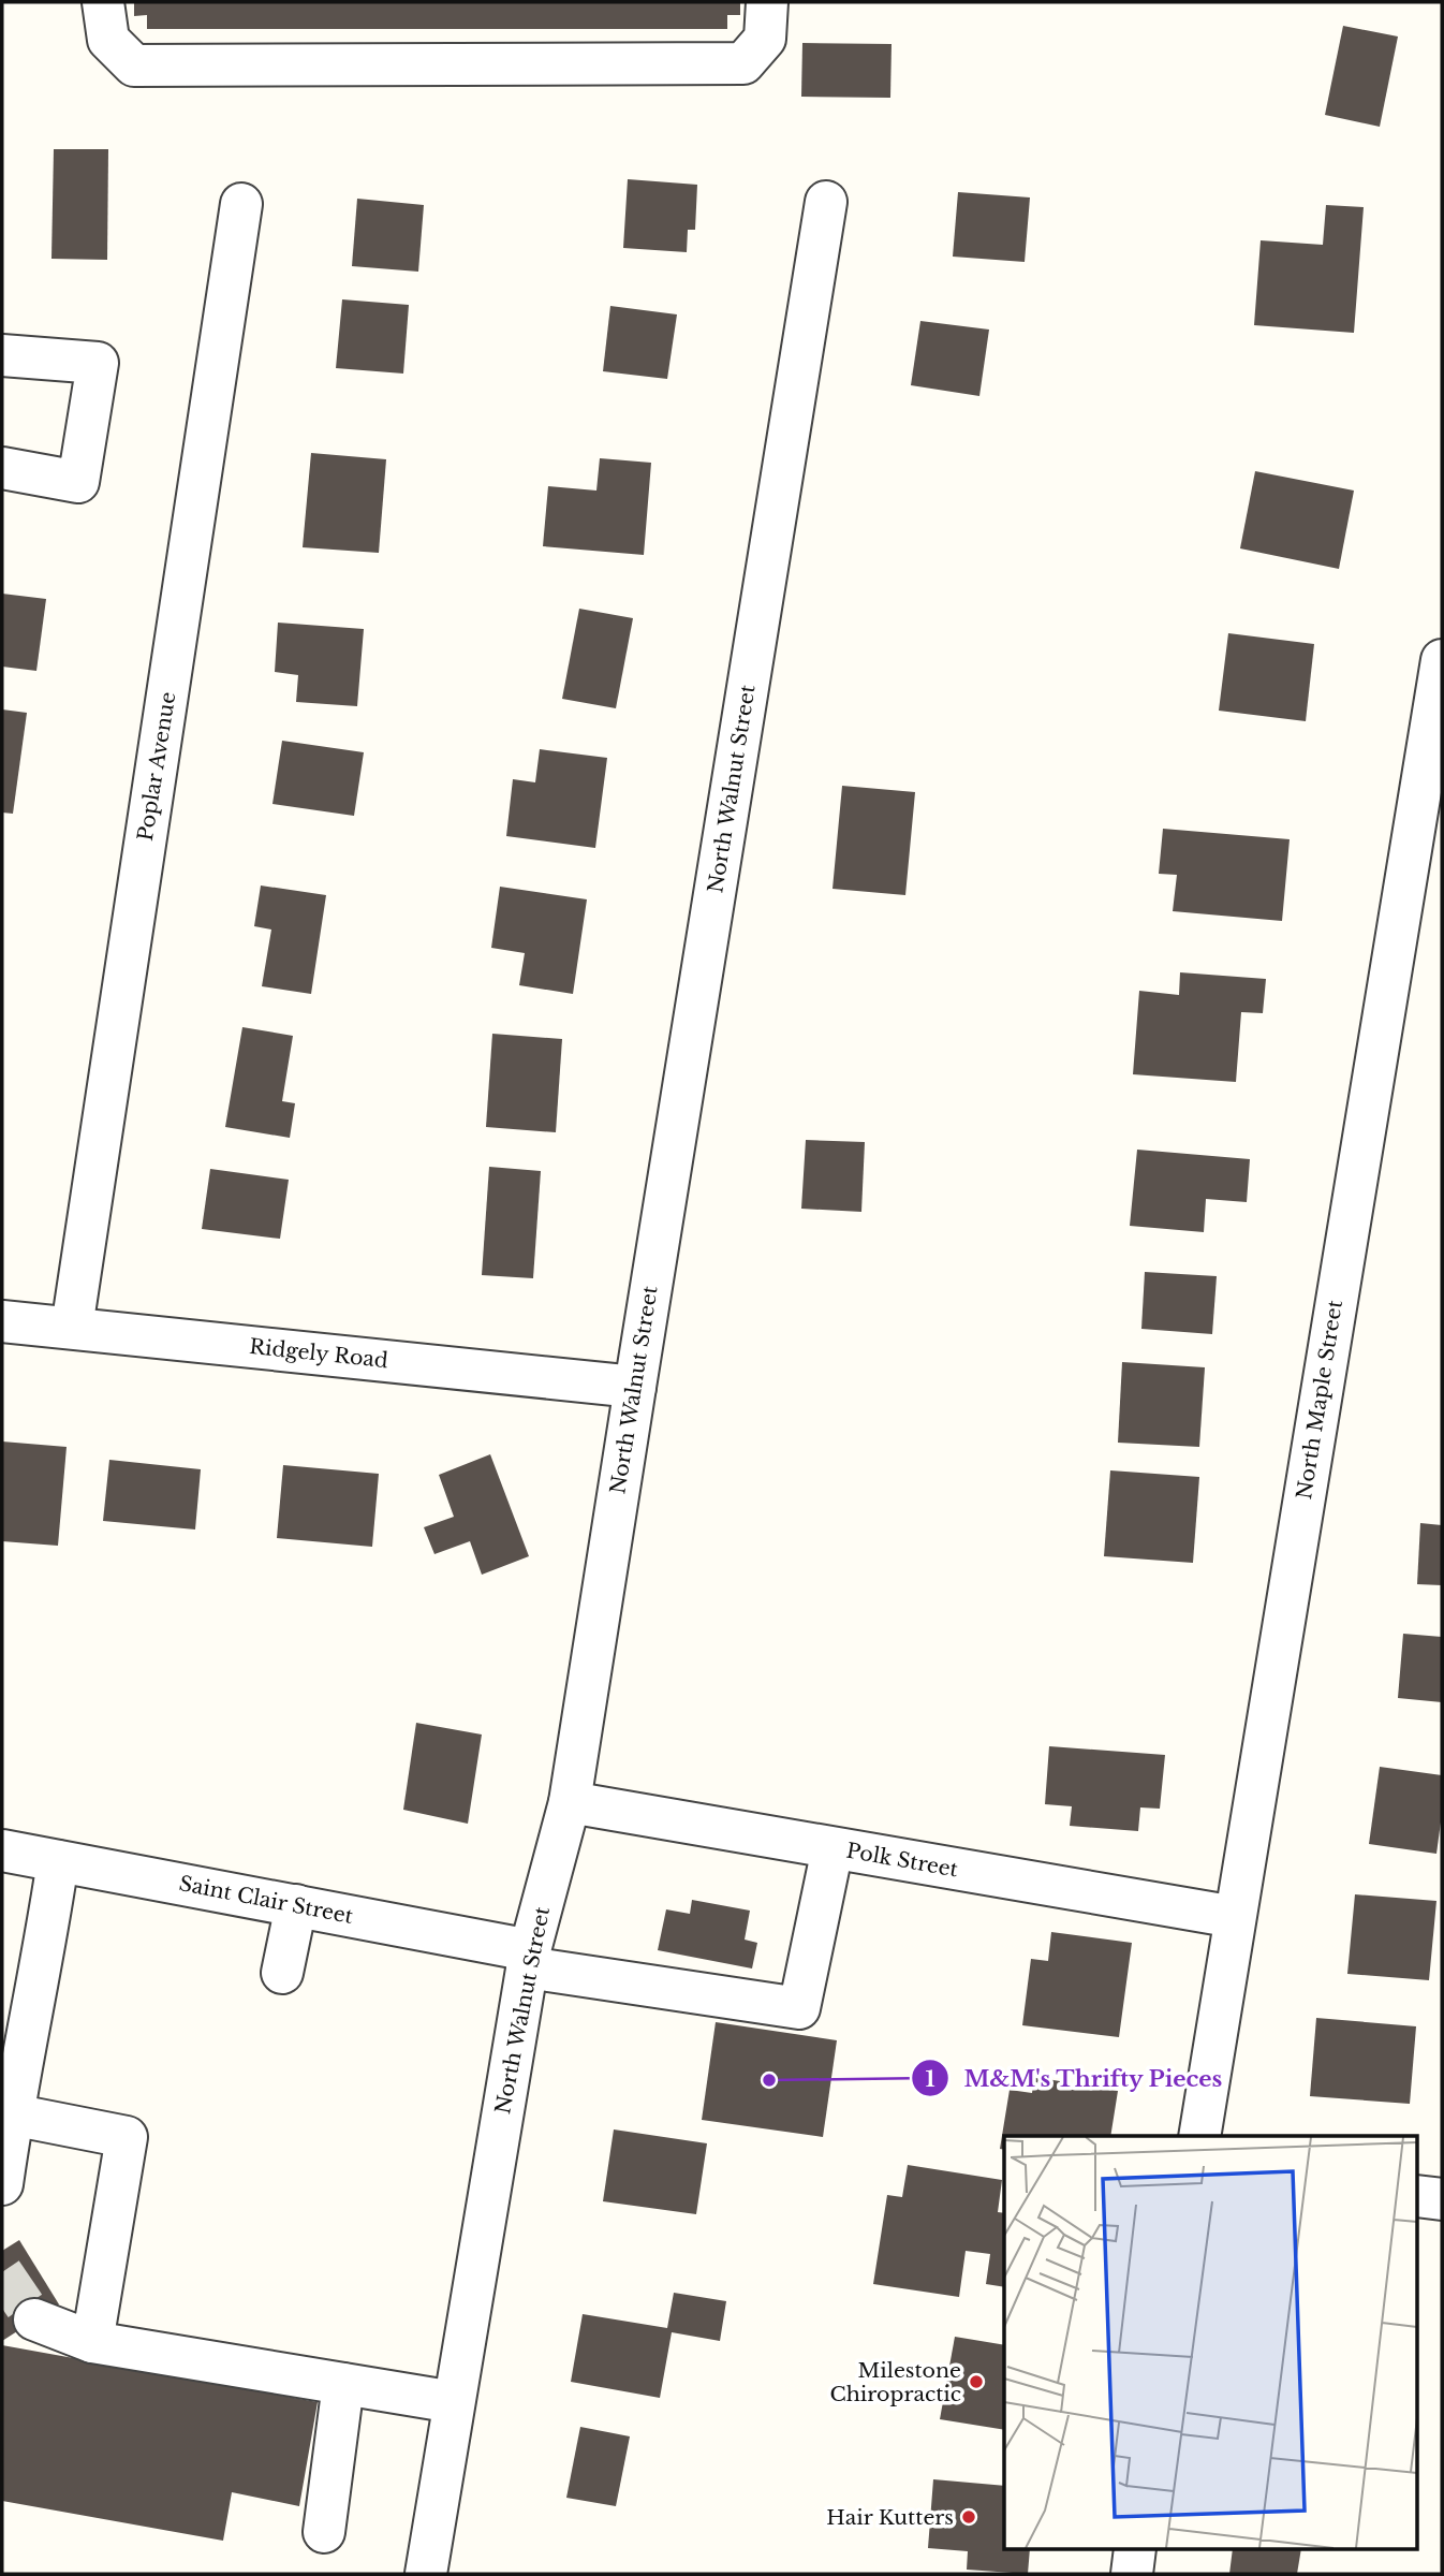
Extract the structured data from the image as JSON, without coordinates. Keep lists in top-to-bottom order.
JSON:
{
  "streets": {
    "street": [
      "Poplar Avenue",
      "North Walnut Street",
      "Ridgely Road",
      "North Maple Street",
      "Polk Street",
      "Saint Clair Street"
    ]
  },
  "crossings": [
    ["Poplar Avenue", "Ridgely Road"],
    ["North Walnut Street", "Ridgely Road"],
    ["North Walnut Street", "Polk Street"],
    ["North Walnut Street", "Saint Clair Street"],
    ["North Maple Street", "Polk Street"],
    ["Polk Street", "Saint Clair Street"]
  ],
  "places": ["M&M's Thrifty Pieces", "Milestone Chiropractic", "Hair Kutters"]
}
